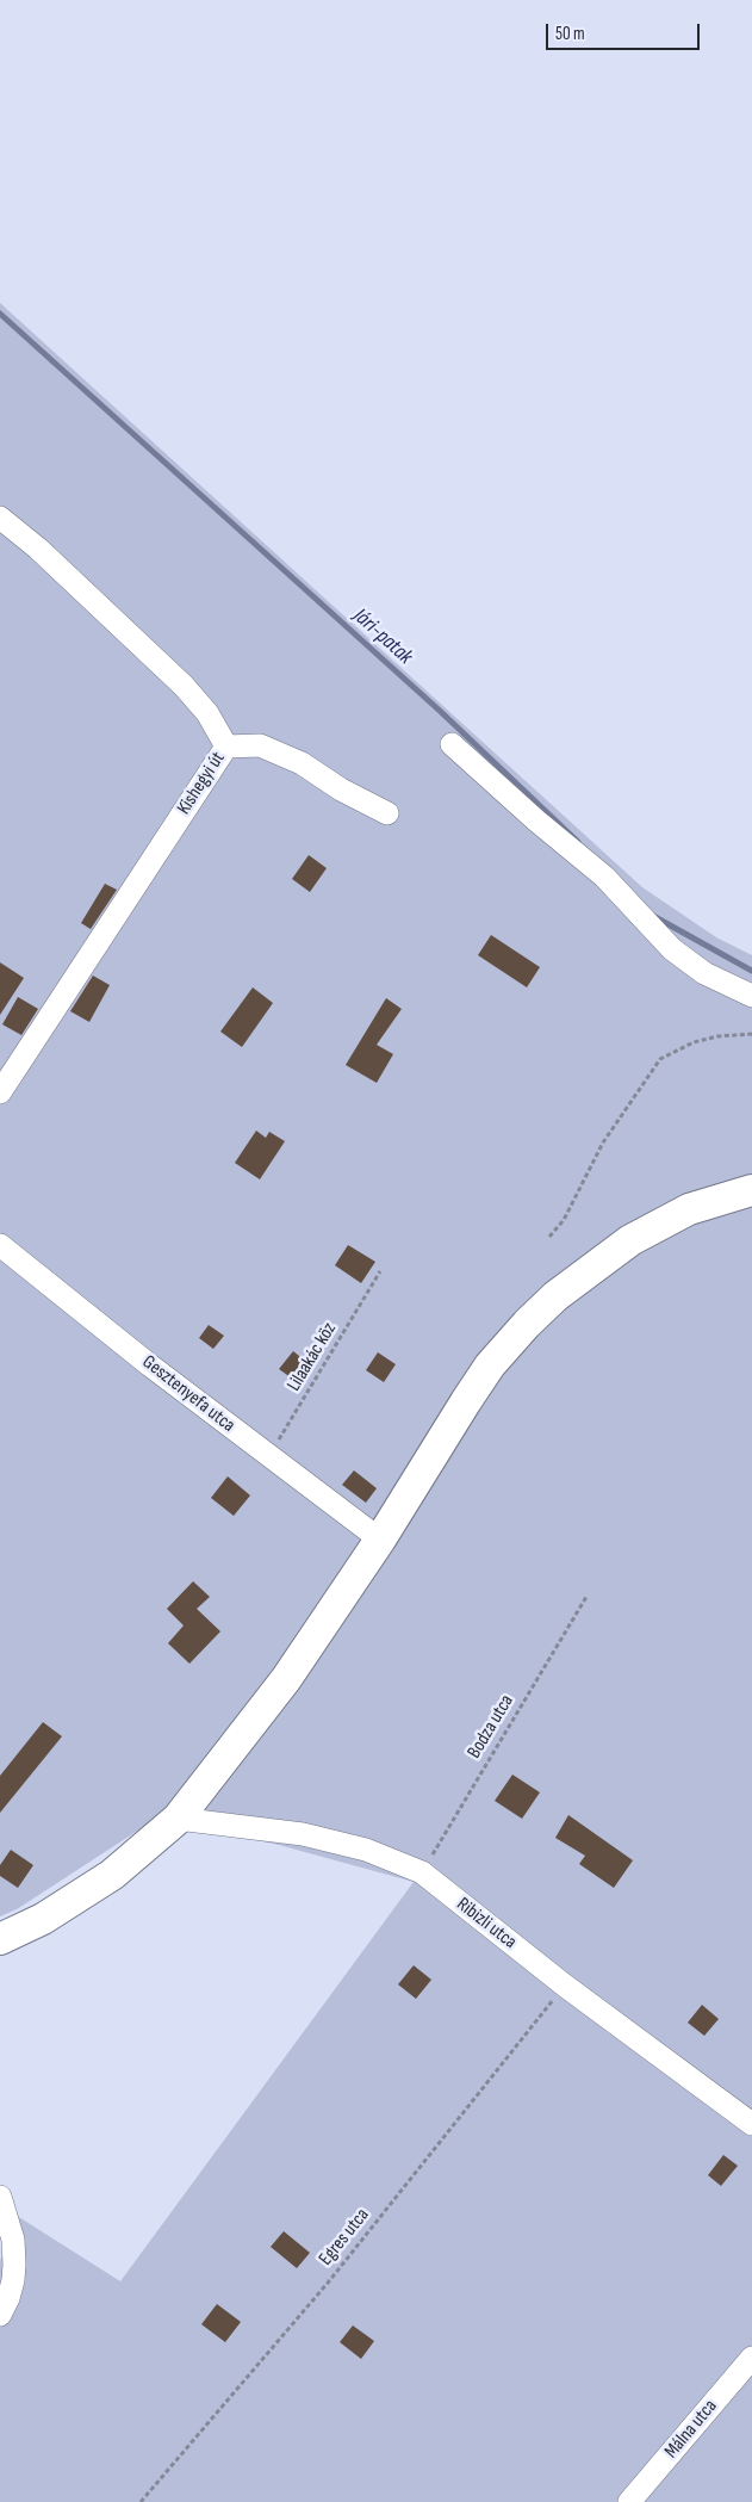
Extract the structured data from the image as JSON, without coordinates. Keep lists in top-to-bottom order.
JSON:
{
  "streets": {
    "street": [
      "Kishegyi út",
      "Gesztenyefa utca",
      "Ribizli utca",
      "Málna utca"
    ],
    "path": ["Lilaakác köz", "Bodza utca", "Egres utca"]
  },
  "crossings": [
    ["Lilaakác köz", "Gesztenyefa utca"],
    ["Bodza utca", "Ribizli utca"],
    ["Ribizli utca", "Egres utca"]
  ],
  "water": ["Jári-patak"],
  "scale_bar": "50 m"
}
